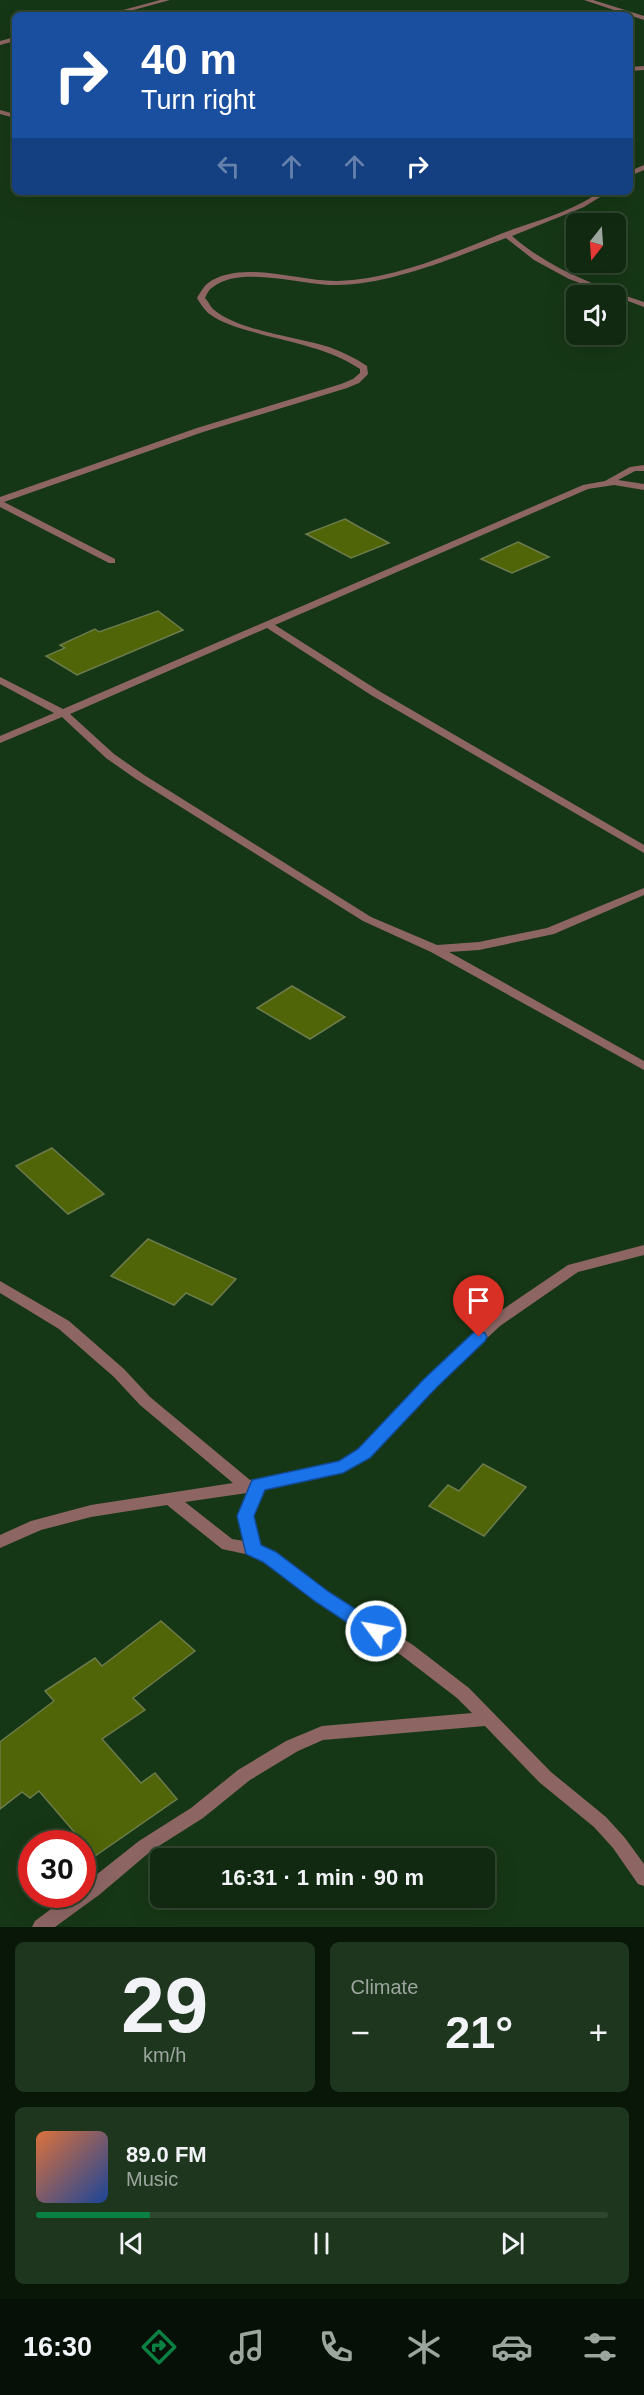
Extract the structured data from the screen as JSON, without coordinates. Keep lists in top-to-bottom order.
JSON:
{
  "north": "bottom",
  "page": {
    "turn": ["40 m", "Turn right"],
    "limit": "30",
    "trip": "16:31 · 1 min · 90 m",
    "tile": [
      ["29", "km/h"],
      "Climate"
    ],
    "heat": ["−", "21°", "+"],
    "song": ["89.0 FM", "Music"],
    "tabs": "16:30"
  }
}
